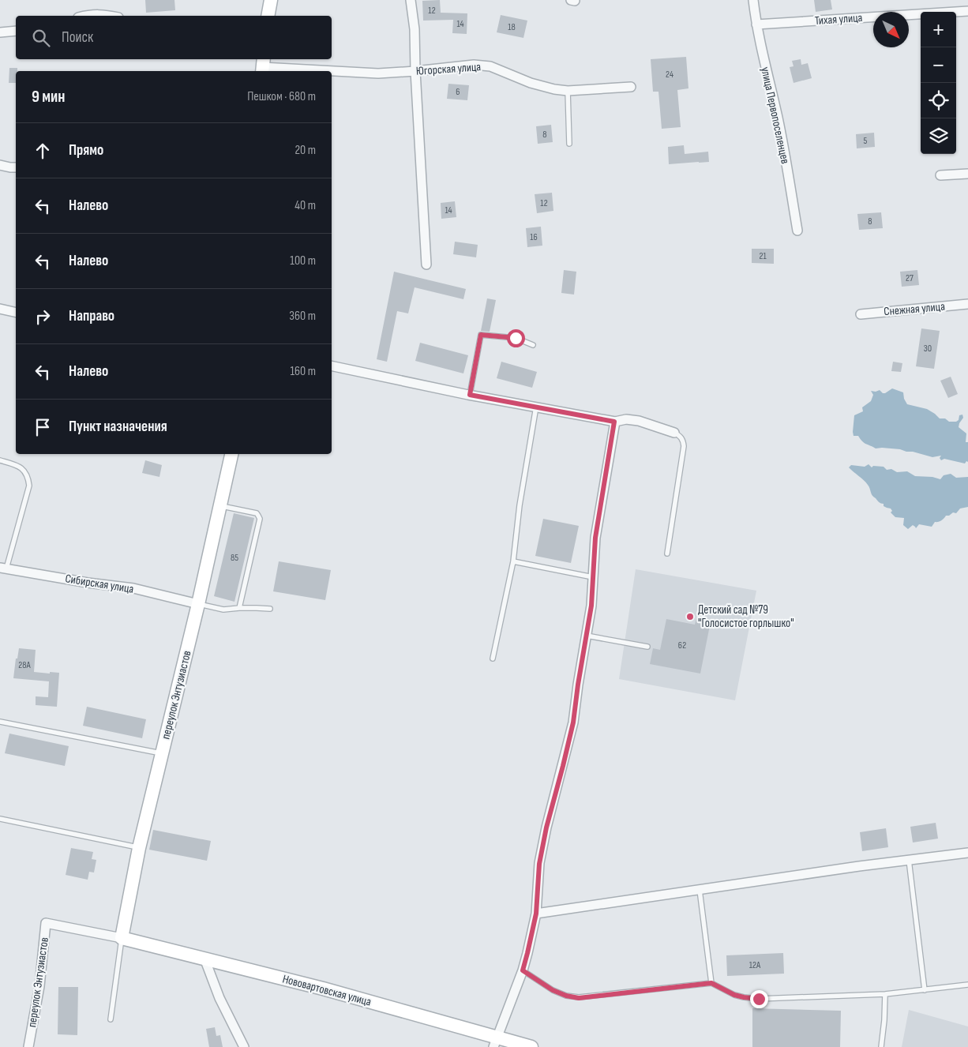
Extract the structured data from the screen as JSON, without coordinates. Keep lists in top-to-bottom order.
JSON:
{
  "streets": {
    "main road": ["переулок Энтузиастов", "Нововартовская улица"],
    "street": [
      "Тихая улица",
      "Югорская улица",
      "улица Первопоселенцев",
      "Снежная улица",
      "Сибирская улица"
    ]
  },
  "crossings": [
    ["Тихая улица", "улица Первопоселенцев"],
    ["Сибирская улица", "переулок Энтузиастов"],
    ["переулок Энтузиастов", "Нововартовская улица"]
  ],
  "places": ["Детский сад №79 \"Голосистое горлышко\""],
  "house_numbers": [
    "12",
    "14",
    "18",
    "24",
    "6",
    "8",
    "5",
    "12",
    "14",
    "8",
    "16",
    "21",
    "27",
    "30",
    "85",
    "62",
    "28А",
    "12А"
  ],
  "north": "bottom right",
  "page": {
    "map_buttons": ["+", "−"],
    "search": "Поиск",
    "heading": ["9 мин", "Пешком · 680 m"],
    "list": [
      ["Прямо", "20 m"],
      ["Налево", "40 m"],
      ["Налево", "100 m"],
      ["Направо", "360 m"],
      ["Налево", "160 m"],
      "Пункт назначения"
    ]
  }
}
